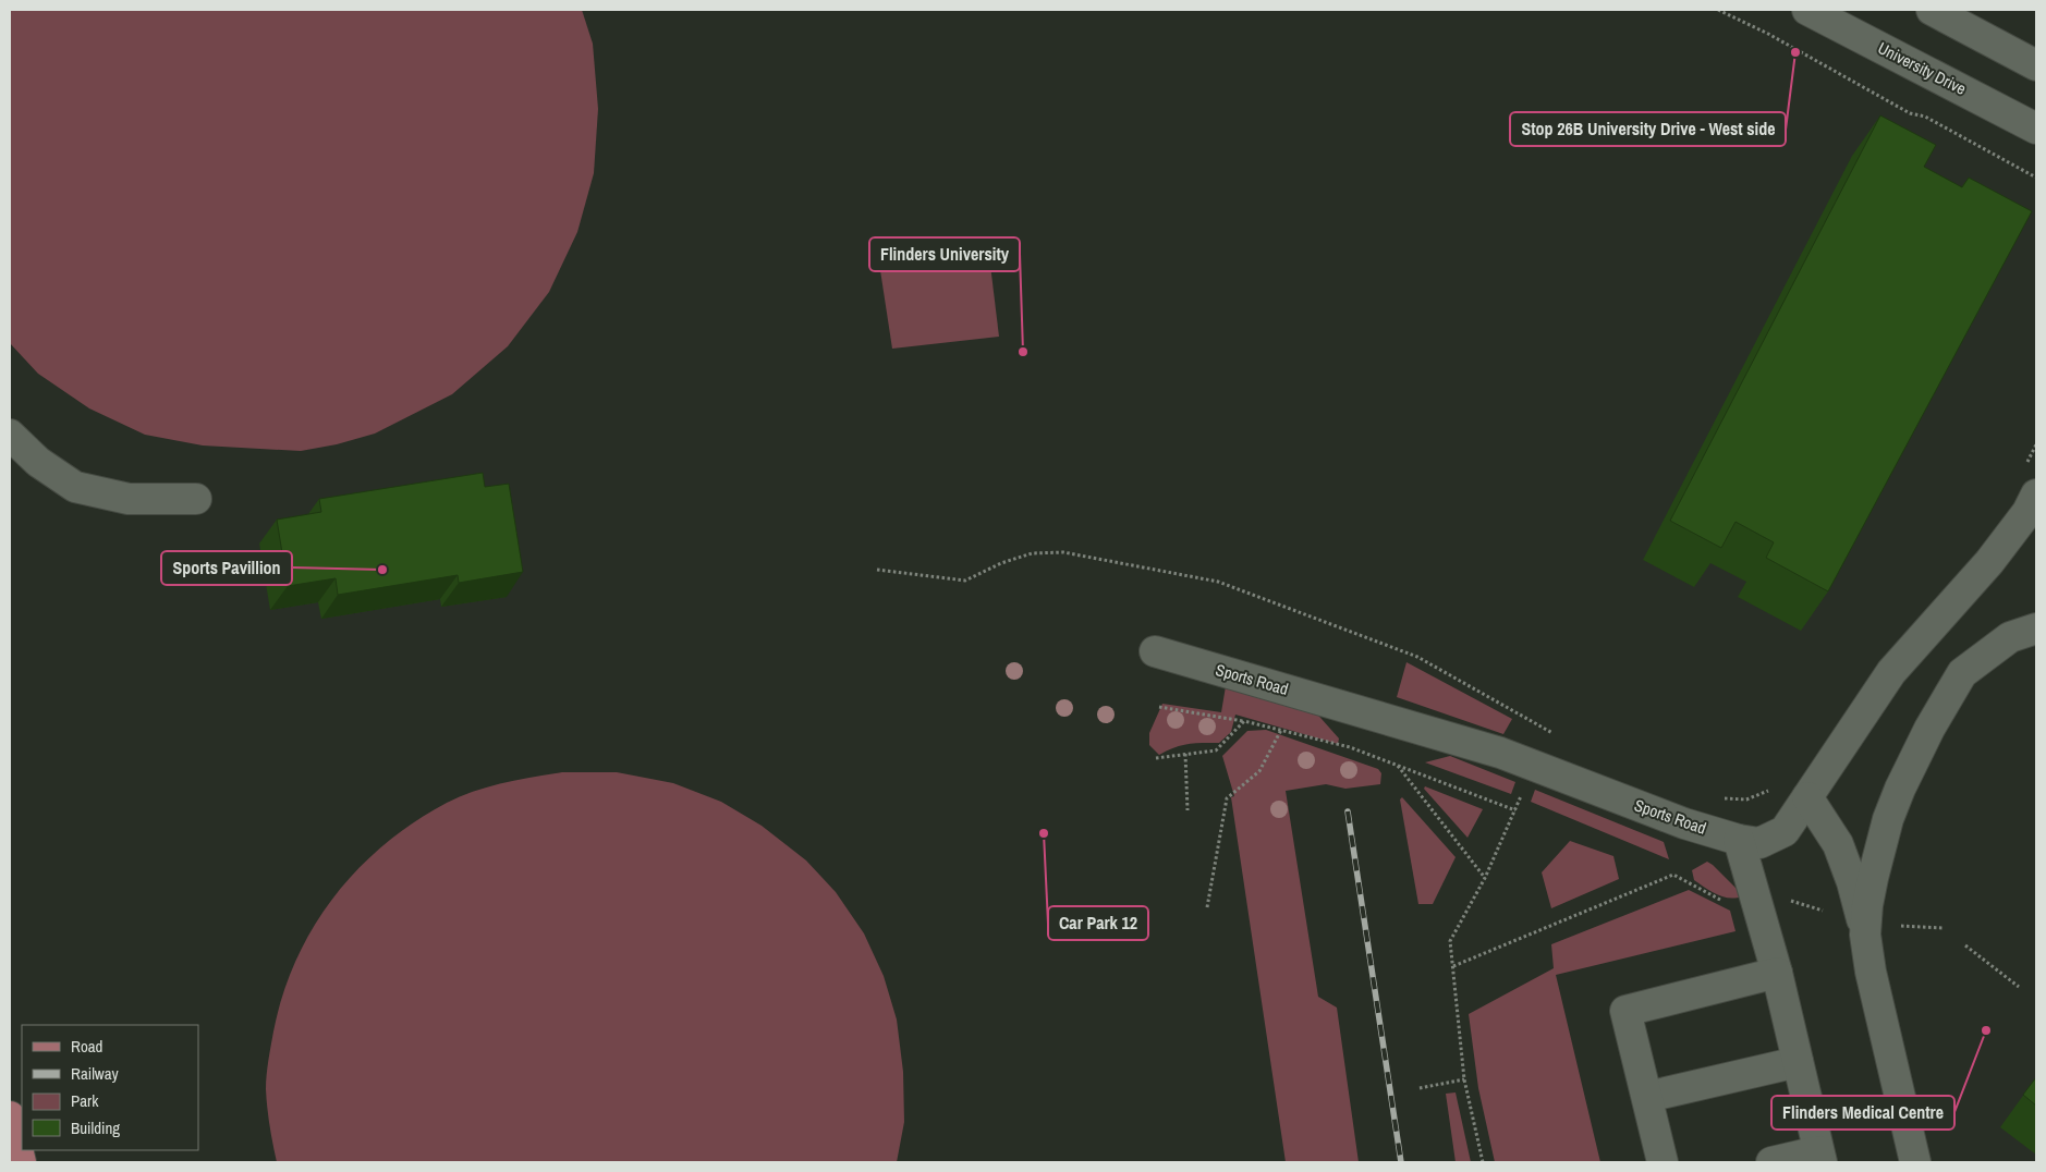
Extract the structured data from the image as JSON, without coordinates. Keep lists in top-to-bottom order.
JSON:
{
  "streets": {
    "street": ["University Drive", "Sports Road"]
  },
  "places": [
    "Stop 26B University Drive - West side",
    "Flinders University",
    "Sports Pavillion",
    "Car Park 12",
    "Flinders Medical Centre"
  ],
  "legend": [
    "Road",
    "Railway",
    "Park",
    "Building"
  ]
}
